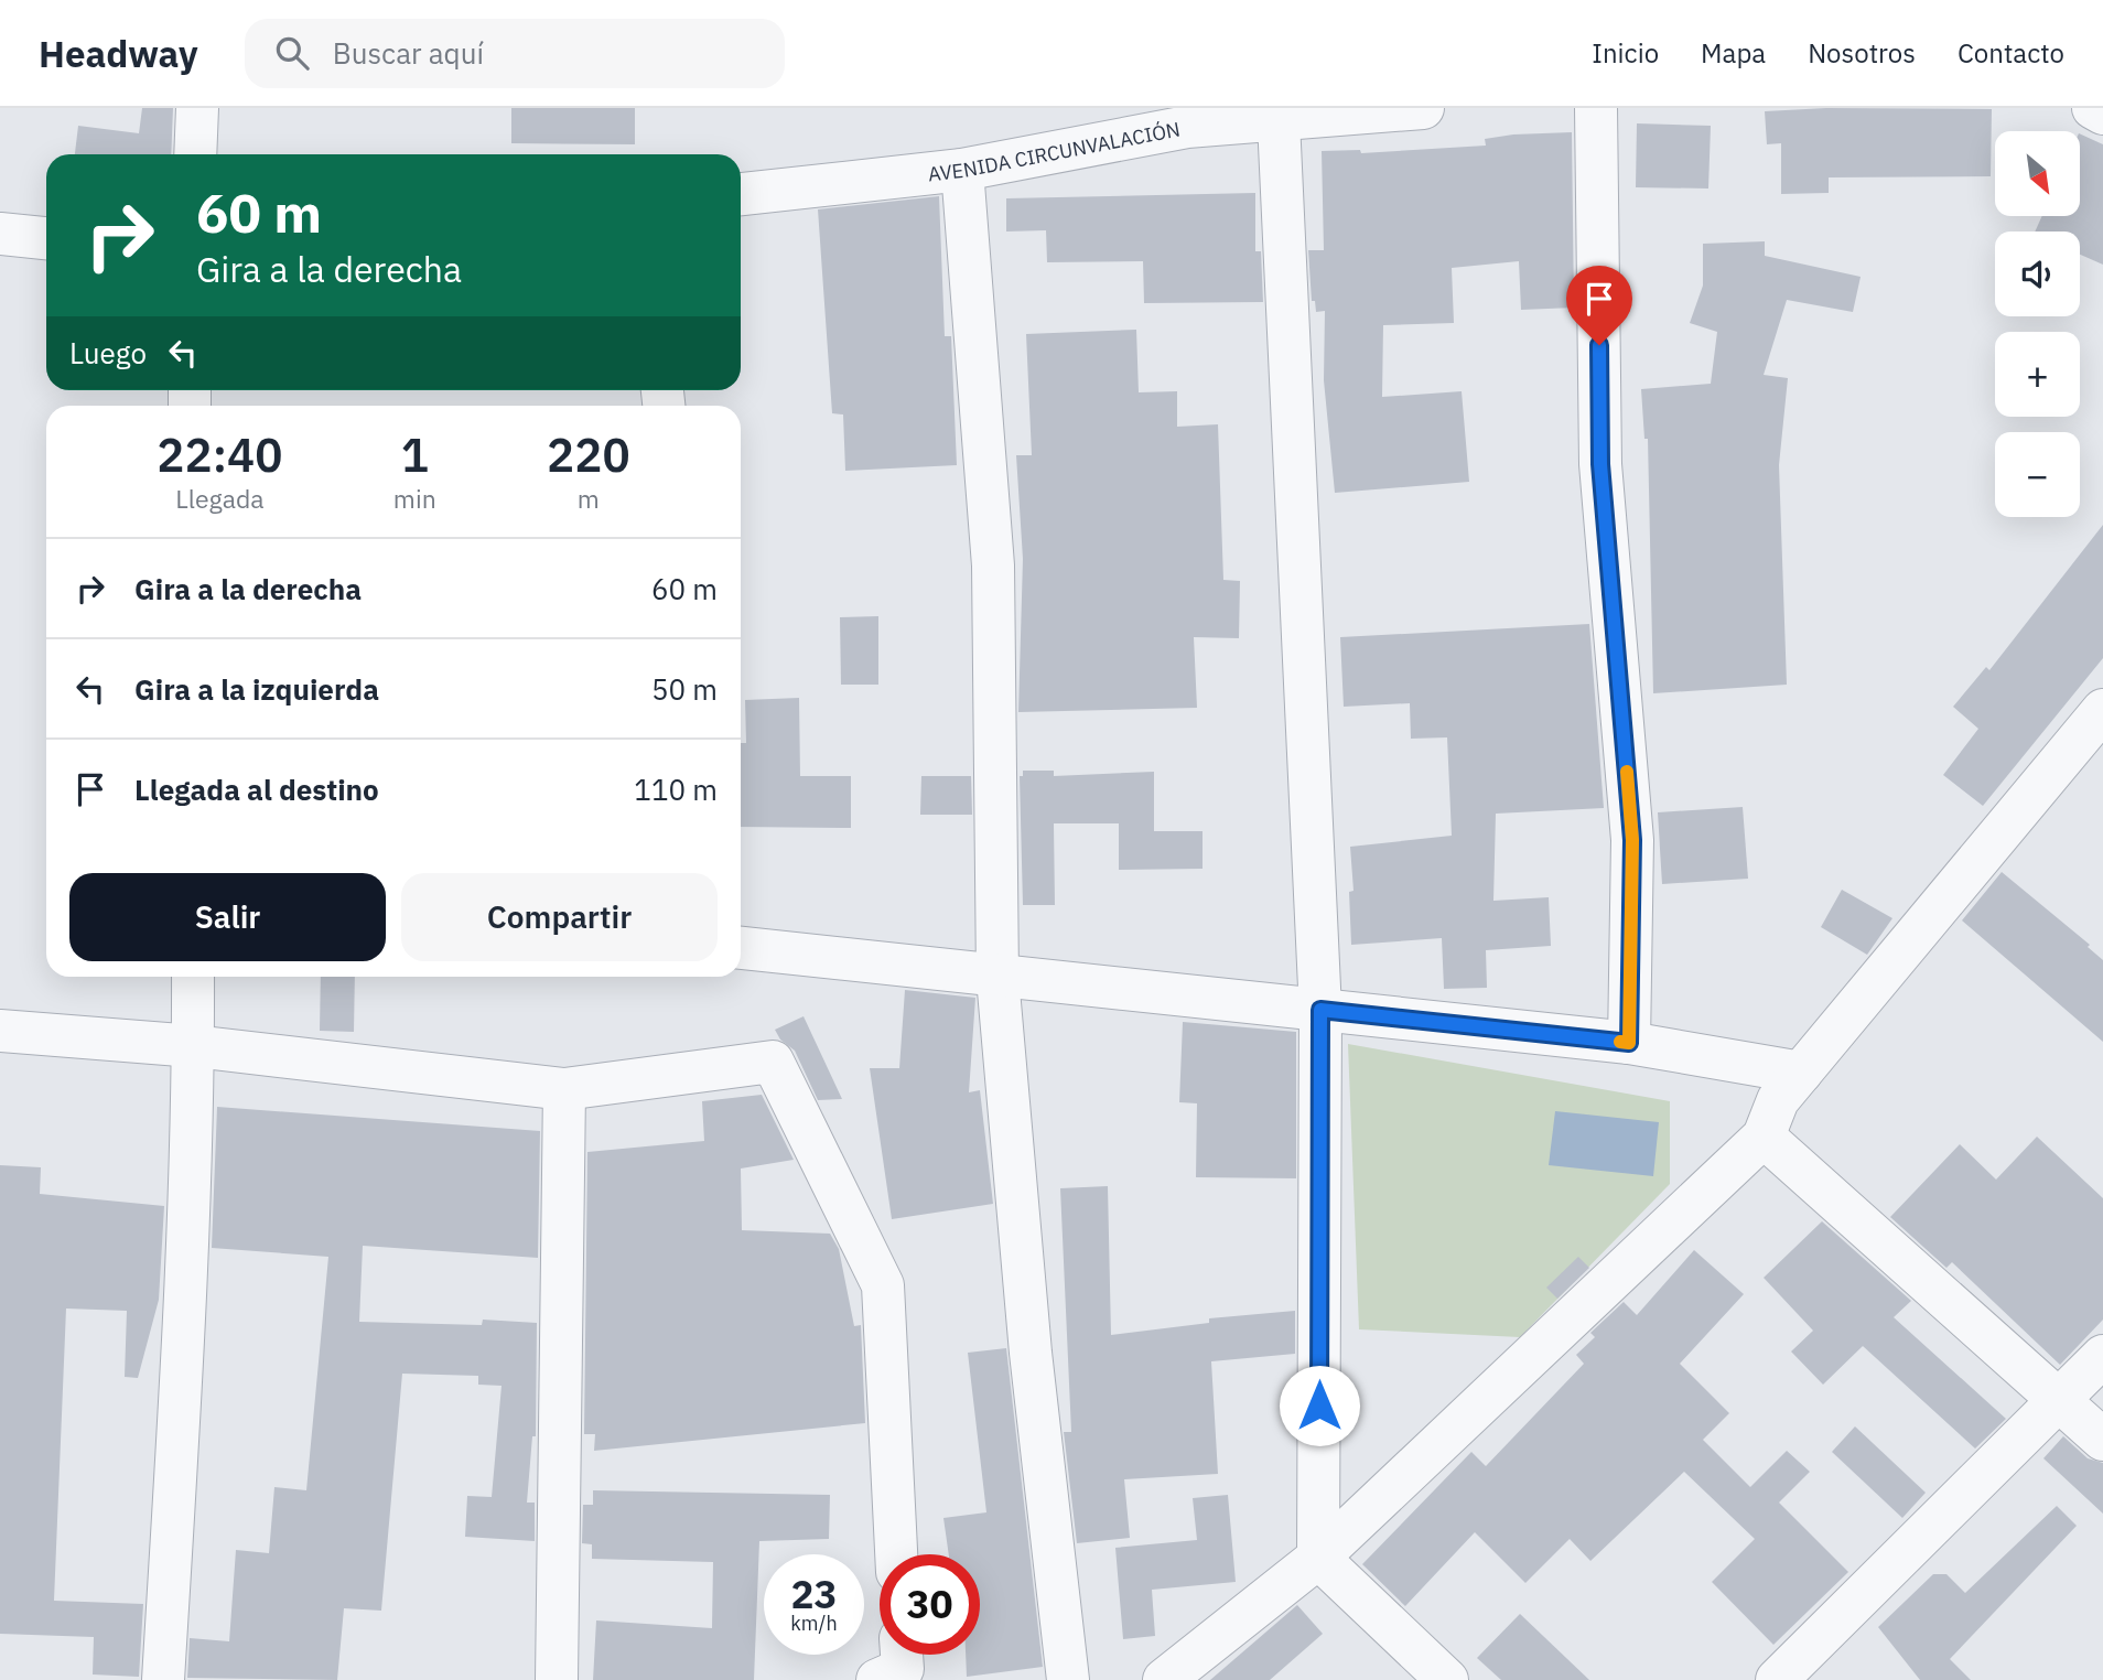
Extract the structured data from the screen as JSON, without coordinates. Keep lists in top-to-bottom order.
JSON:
{
  "streets": {
    "street": ["AVENIDA CIRCUNVALACIÓN"]
  },
  "north": "bottom right",
  "page": {
    "header": "Headway",
    "search": "Buscar aquí",
    "nav": [
      "Inicio",
      "Mapa",
      "Nosotros",
      "Contacto"
    ],
    "map_buttons": ["+", "−"],
    "turn": ["60 m", "Gira a la derecha"],
    "then": "Luego",
    "eta": [
      "22:40",
      "Llegada",
      "1",
      "min",
      "220",
      "m"
    ],
    "list": [
      {
        "name": "Gira a la derecha",
        "value": "60 m"
      },
      {
        "name": "Gira a la izquierda",
        "value": "50 m"
      },
      {
        "name": "Llegada al destino",
        "value": "110 m"
      }
    ],
    "buttons": ["Salir", "Compartir"],
    "speed": "23 km/h",
    "limit": "30"
  }
}
